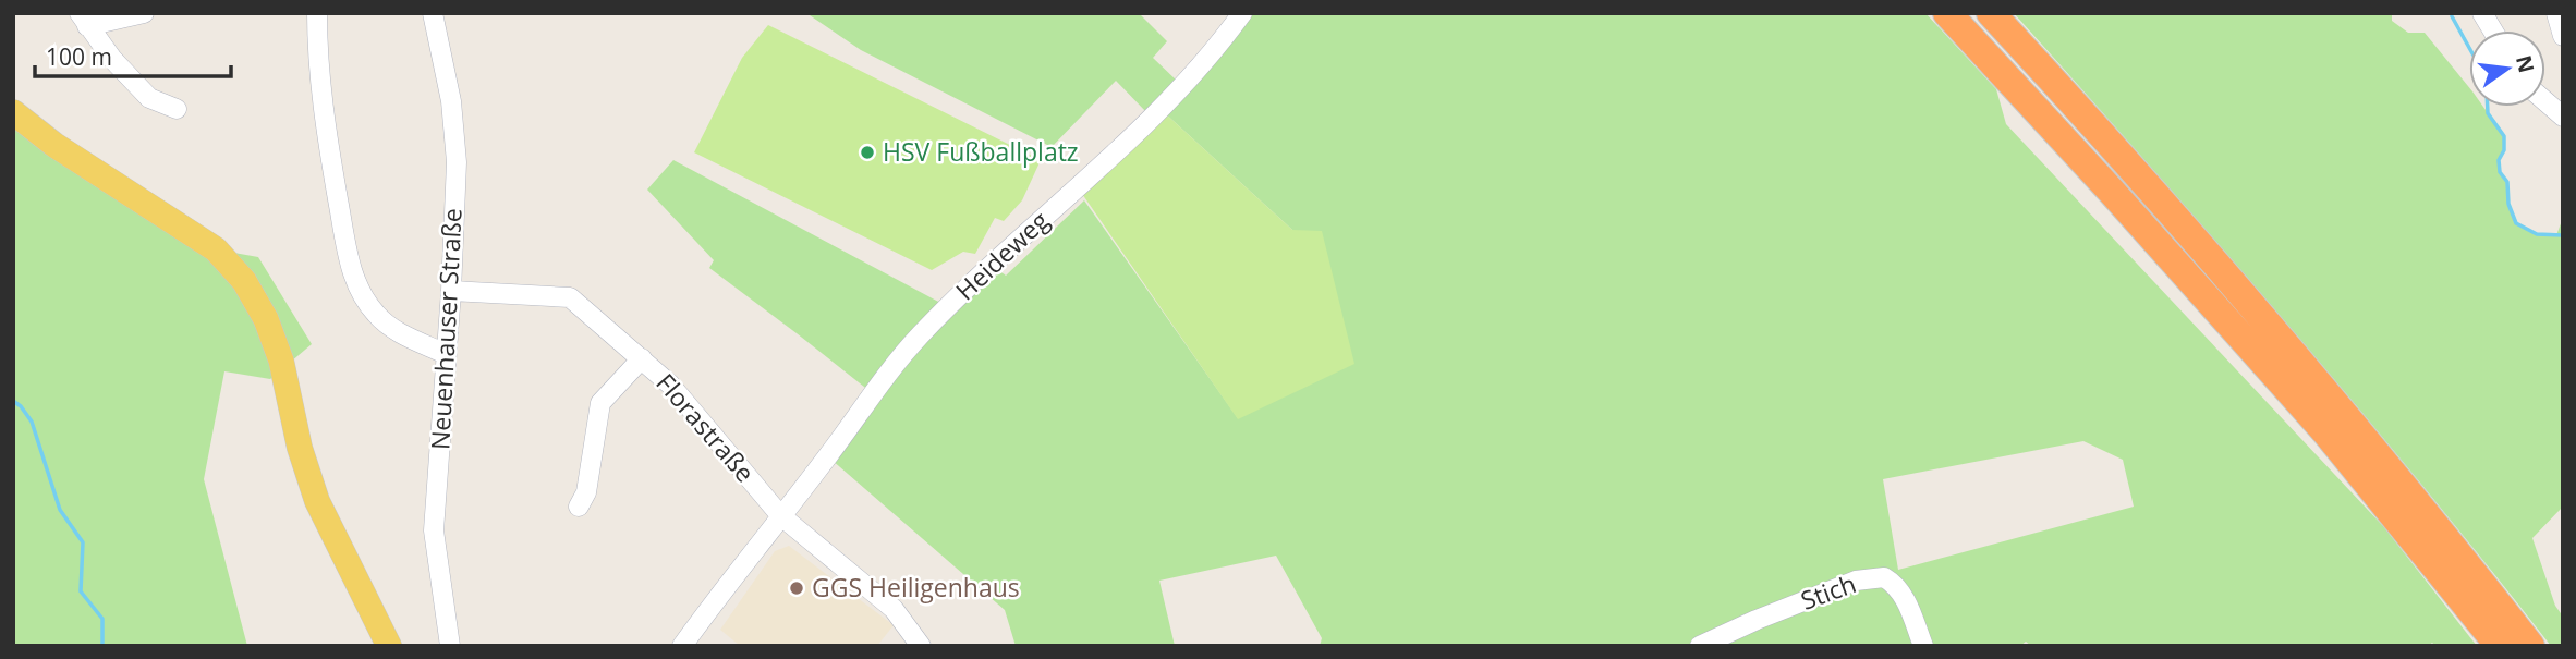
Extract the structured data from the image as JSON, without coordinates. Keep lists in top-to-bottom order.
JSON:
{
  "streets": {
    "street": [
      "Heideweg",
      "Neuenhauser Straße",
      "Florastraße",
      "Stich"
    ]
  },
  "crossings": [
    ["Heideweg", "Florastraße"],
    ["Neuenhauser Straße", "Florastraße"]
  ],
  "places": ["HSV Fußballplatz", "GGS Heiligenhaus"],
  "scale_bar": "100 m",
  "north": "right"
}
